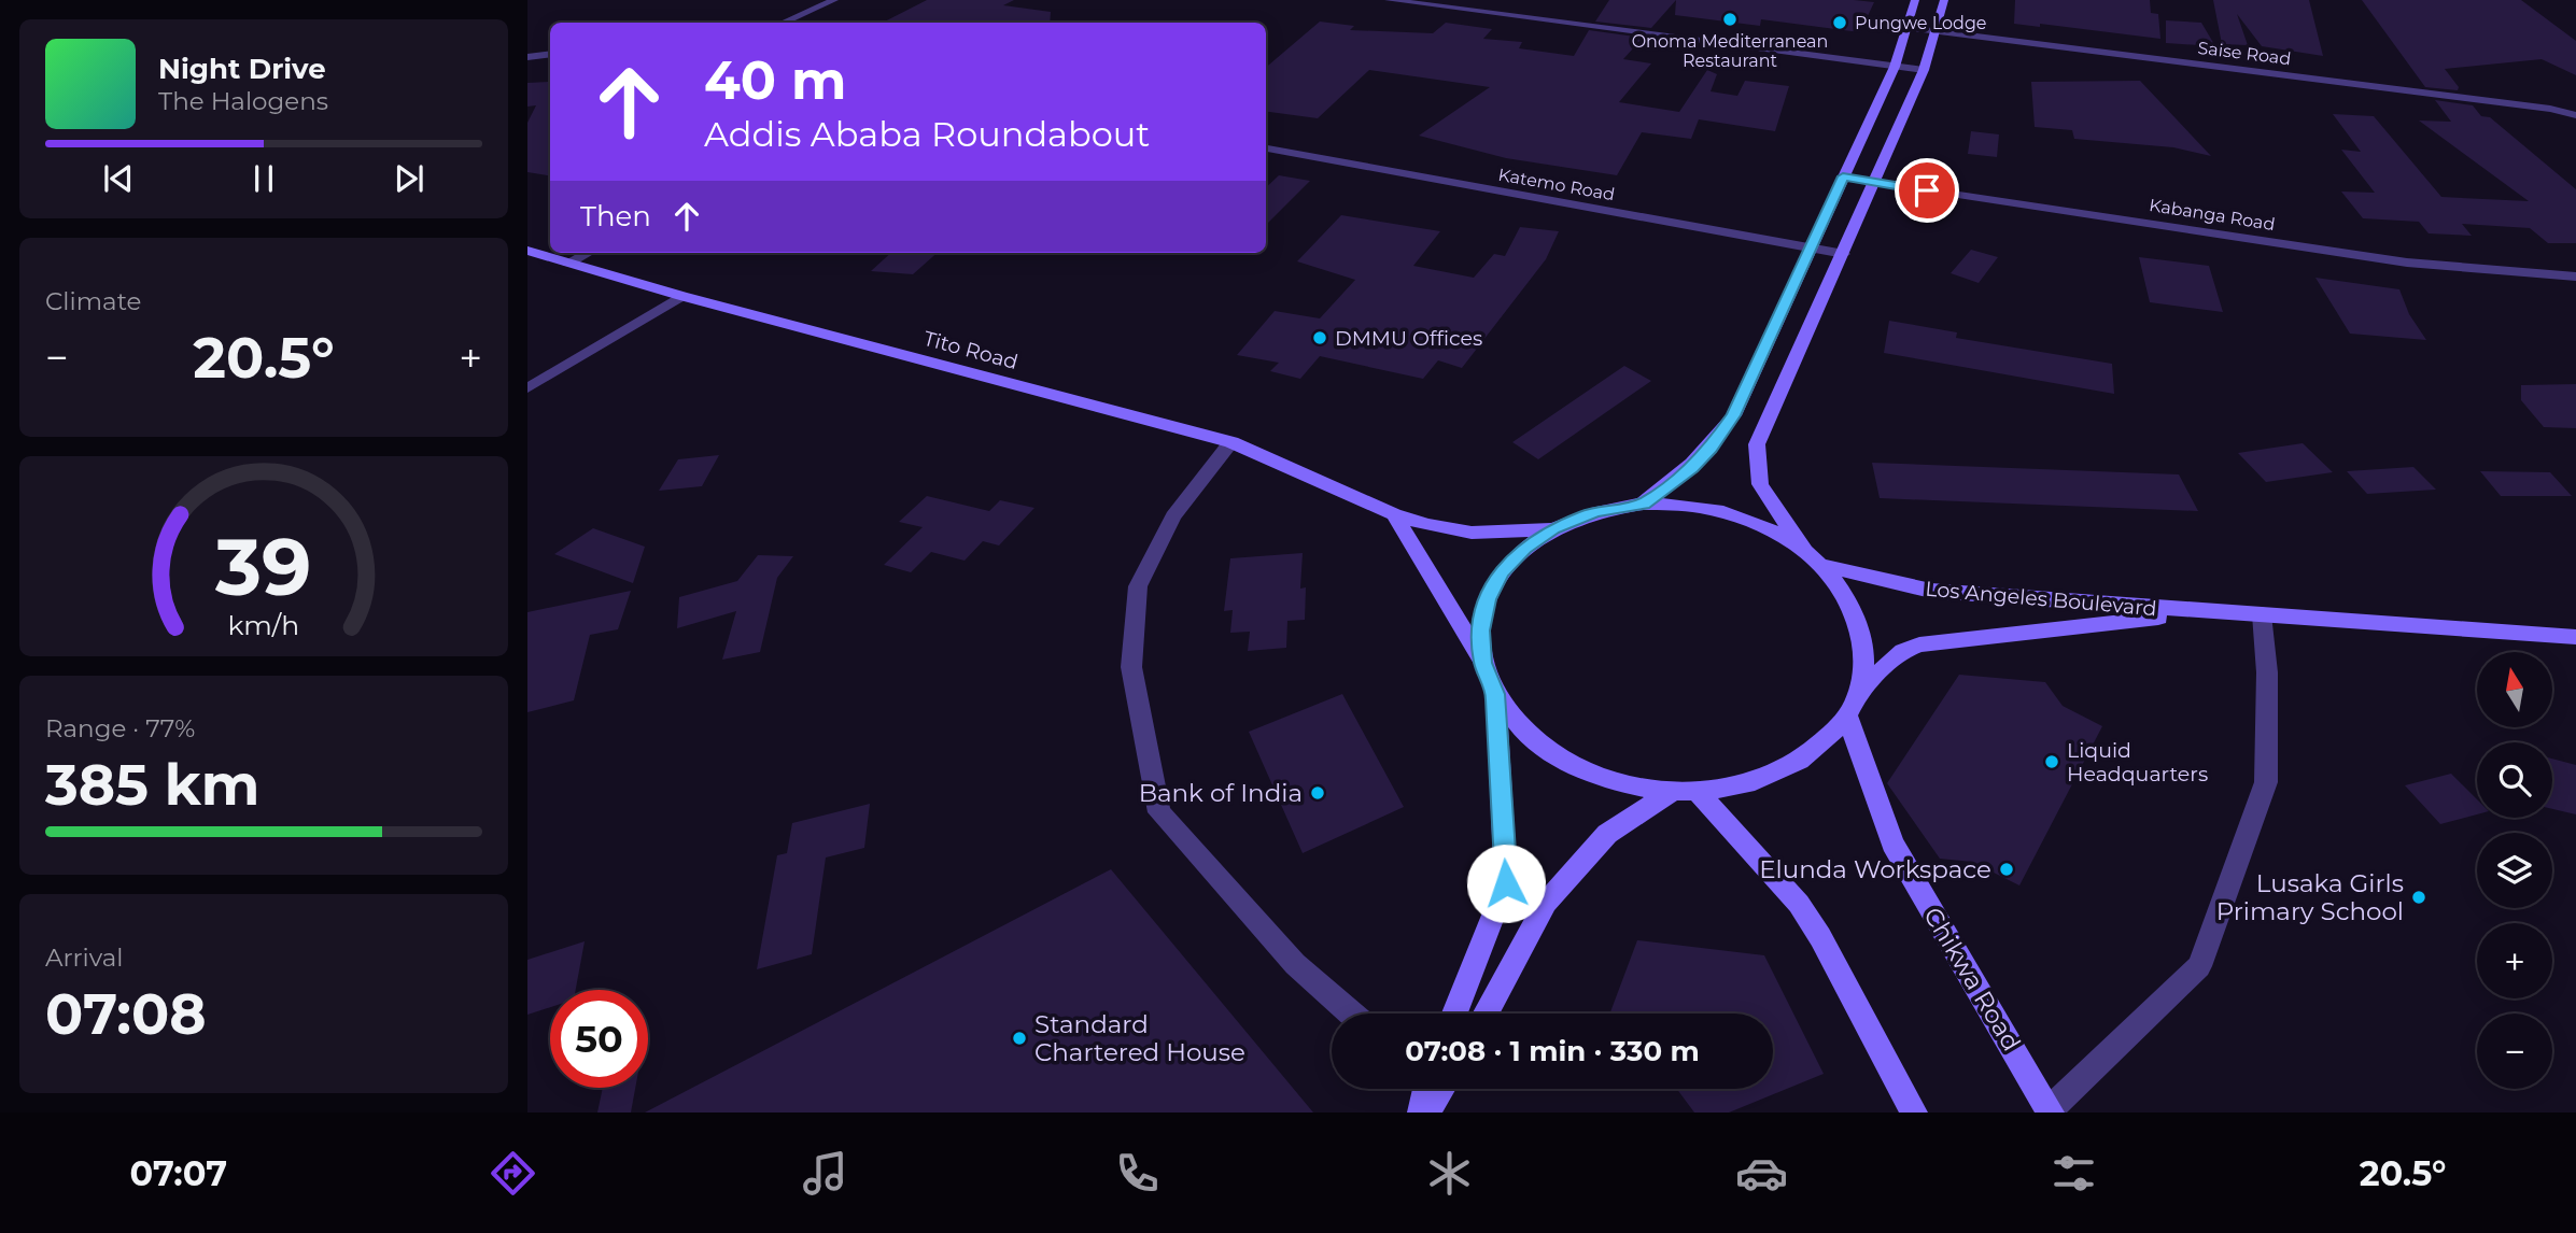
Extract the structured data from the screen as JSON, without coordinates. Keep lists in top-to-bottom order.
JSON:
{
  "streets": {
    "main road": ["Tito Road", "Los Angeles Boulevard", "Chikwa Road"],
    "street": ["Saise Road", "Katemo Road", "Kabanga Road"]
  },
  "places": [
    "Onoma Mediterranean Restaurant",
    "Pungwe Lodge",
    "DMMU Offices",
    "Liquid Headquarters",
    "Bank of India",
    "Elunda Workspace",
    "Lusaka Girls Primary School",
    "Standard Chartered House"
  ],
  "north": "top",
  "page": {
    "turn": ["40 m", "Addis Ababa Roundabout"],
    "song": ["Night Drive", "The Halogens"],
    "then": "Then",
    "tile": [
      "Climate",
      ["Range · 77%", "385 km"],
      ["Arrival", "07:08"]
    ],
    "heat": ["−", "20.5°", "+"],
    "map_buttons": ["+", "−"],
    "limit": "50",
    "trip": "07:08 · 1 min · 330 m",
    "tabs": ["07:07", "20.5°"],
    "gauge": ["39", "km/h"]
  }
}
